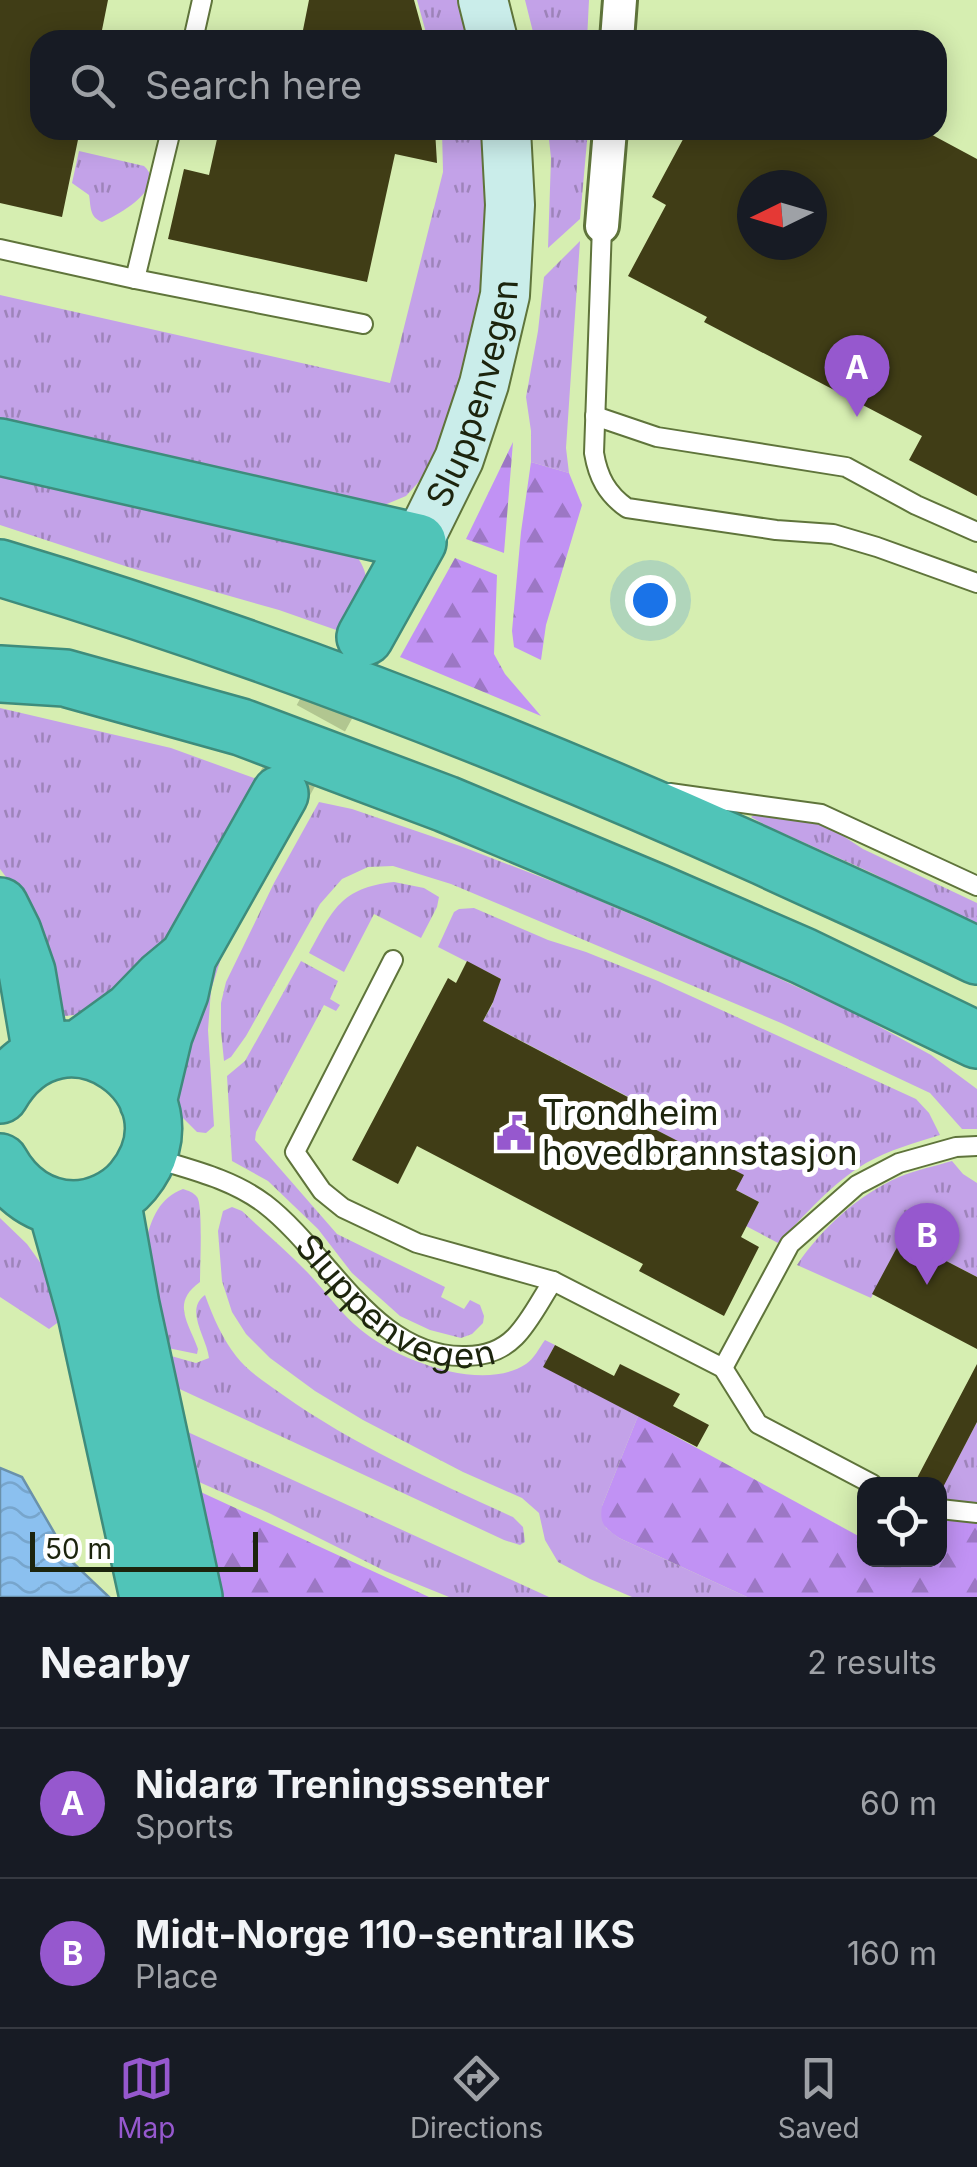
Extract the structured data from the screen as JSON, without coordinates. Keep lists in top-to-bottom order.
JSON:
{
  "streets": {
    "highway": ["Sluppenvegen"]
  },
  "places": {
    "public building": ["Trondheim hovedbrannstasjon"]
  },
  "scale_bar": "50 m",
  "north": "left",
  "page": {
    "search": "Search here",
    "pins": ["A", "B"],
    "scale": "50 m",
    "heading": ["Nearby", "2 results"],
    "list": [
      {
        "mark": "A",
        "name": "Nidarø Treningssenter",
        "note": "Sports",
        "value": "60 m"
      },
      {
        "mark": "B",
        "name": "Midt-Norge 110-sentral IKS",
        "note": "Place",
        "value": "160 m"
      }
    ],
    "nav": ["Map", "Directions", "Saved"]
  }
}
